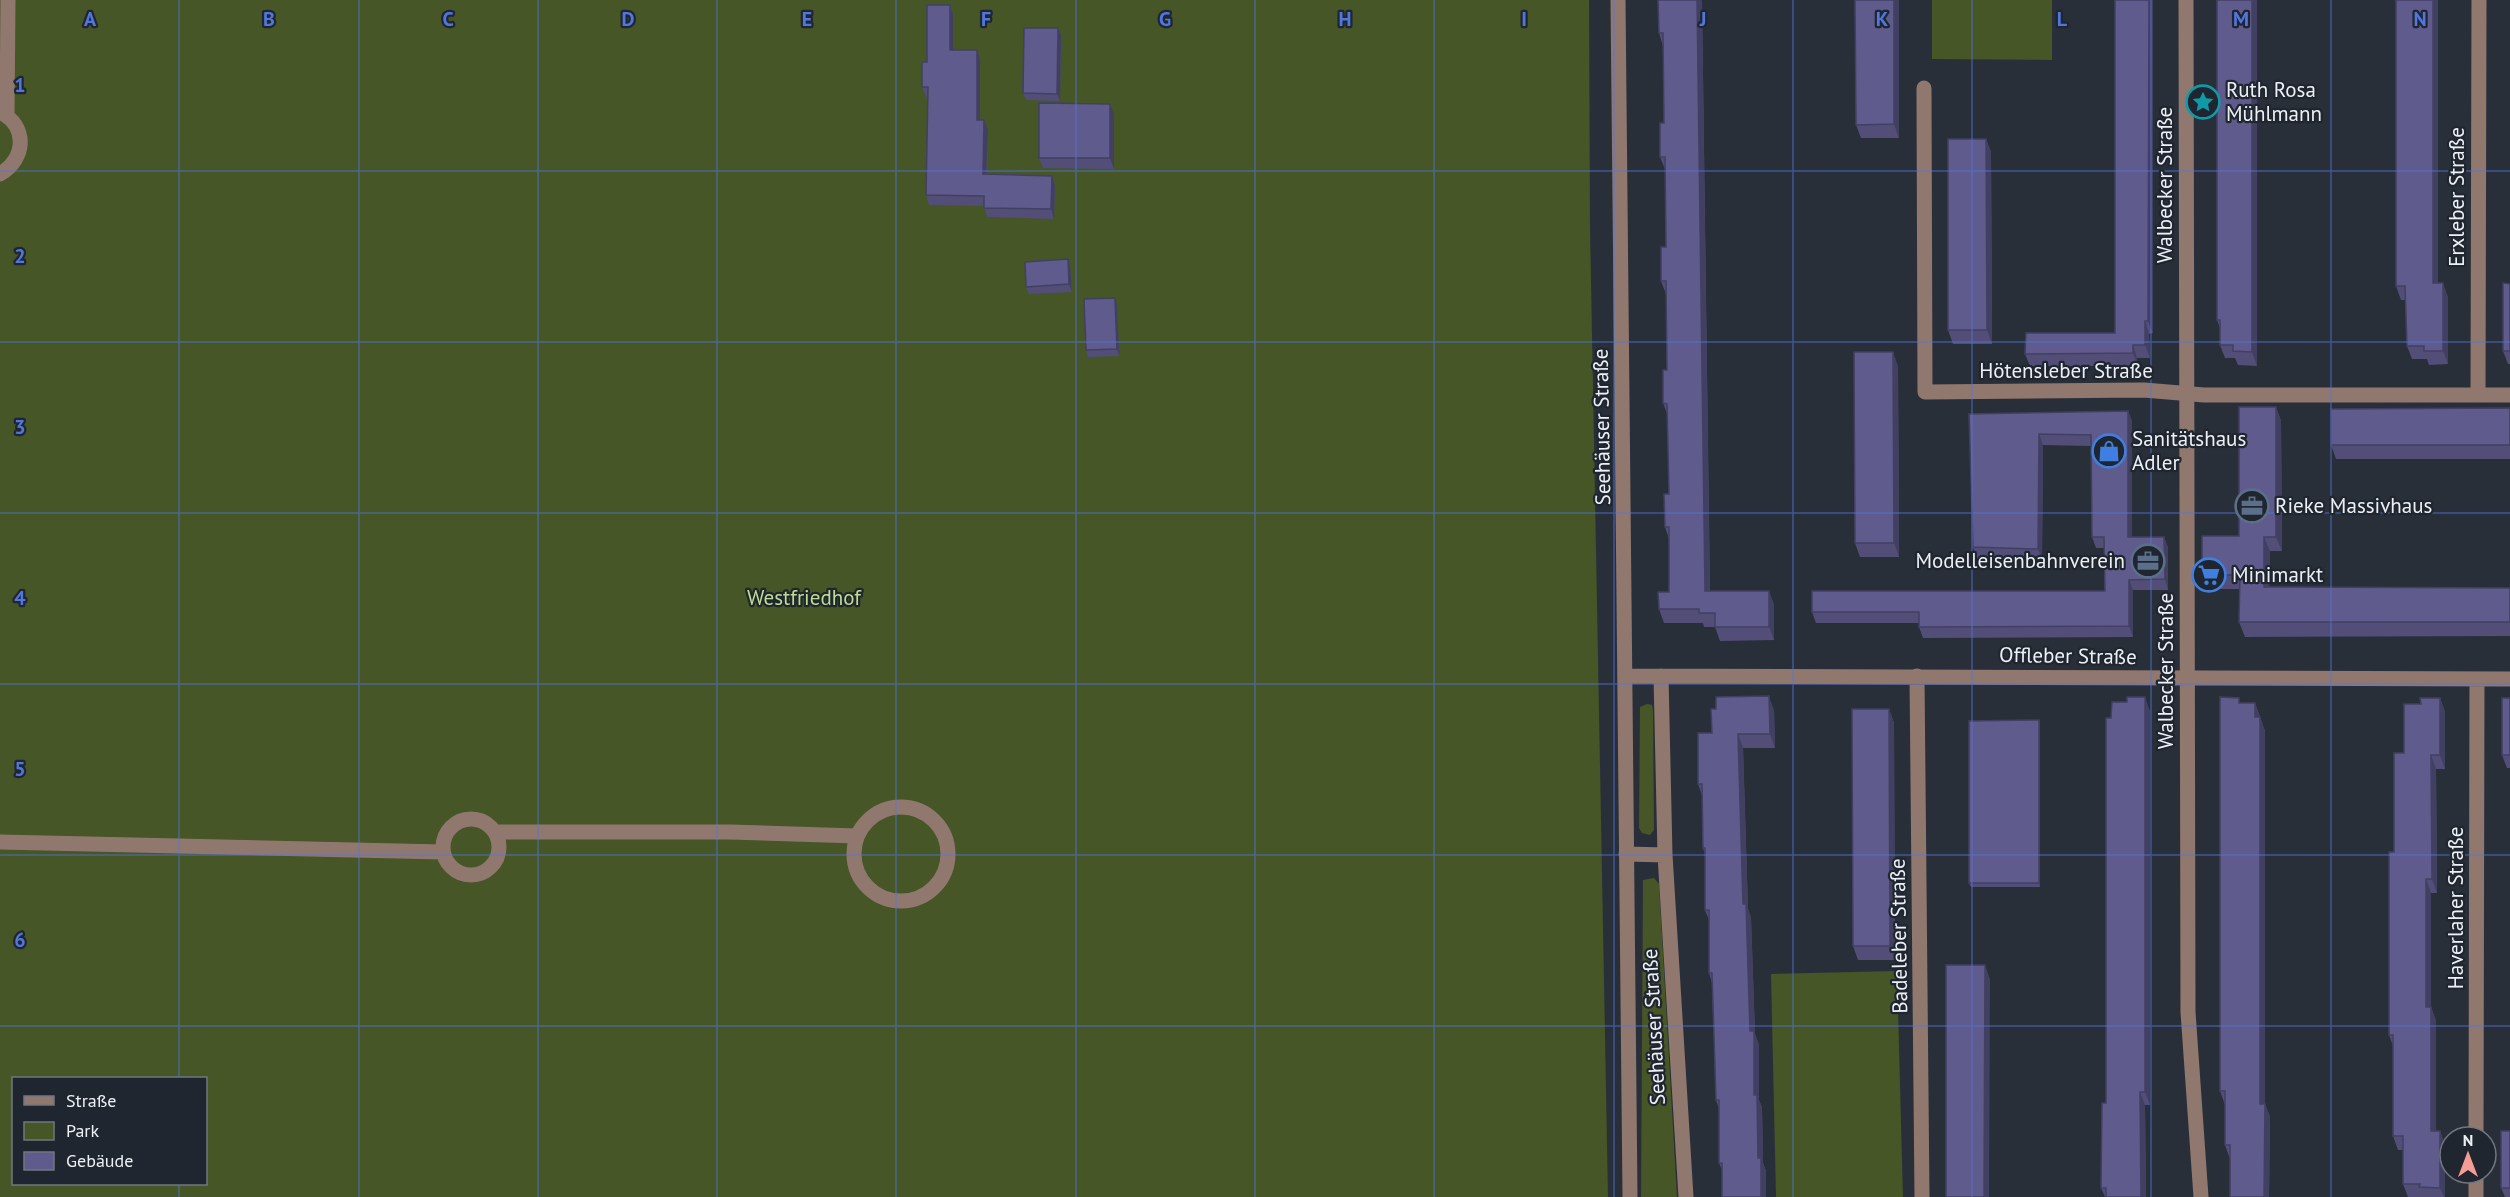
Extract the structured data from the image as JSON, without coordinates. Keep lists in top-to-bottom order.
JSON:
{
  "streets": {
    "street": [
      "Walbecker Straße",
      "Erxleber Straße",
      "Hötensleber Straße",
      "Seehäuser Straße",
      "Offleber Straße",
      "Haverlaher Straße",
      "Badeleber Straße"
    ]
  },
  "crossings": [
    ["Walbecker Straße", "Hötensleber Straße"],
    ["Walbecker Straße", "Offleber Straße"],
    ["Erxleber Straße", "Hötensleber Straße"],
    ["Seehäuser Straße", "Offleber Straße"],
    ["Offleber Straße", "Haverlaher Straße"],
    ["Offleber Straße", "Badeleber Straße"]
  ],
  "parks": ["Westfriedhof"],
  "places": {
    "place": ["Ruth Rosa Mühlmann"],
    "shop": ["Sanitätshaus Adler"],
    "office": ["Rieke Massivhaus", "Modelleisenbahnverein"],
    "supermarket": ["Minimarkt"]
  },
  "legend": ["Straße", "Park", "Gebäude"],
  "north": "top",
  "grid": {
    "columns": [
      "A",
      "B",
      "C",
      "D",
      "E",
      "F",
      "G",
      "H",
      "I",
      "J",
      "K",
      "L",
      "M",
      "N"
    ],
    "rows": [
      "1",
      "2",
      "3",
      "4",
      "5",
      "6"
    ]
  }
}
